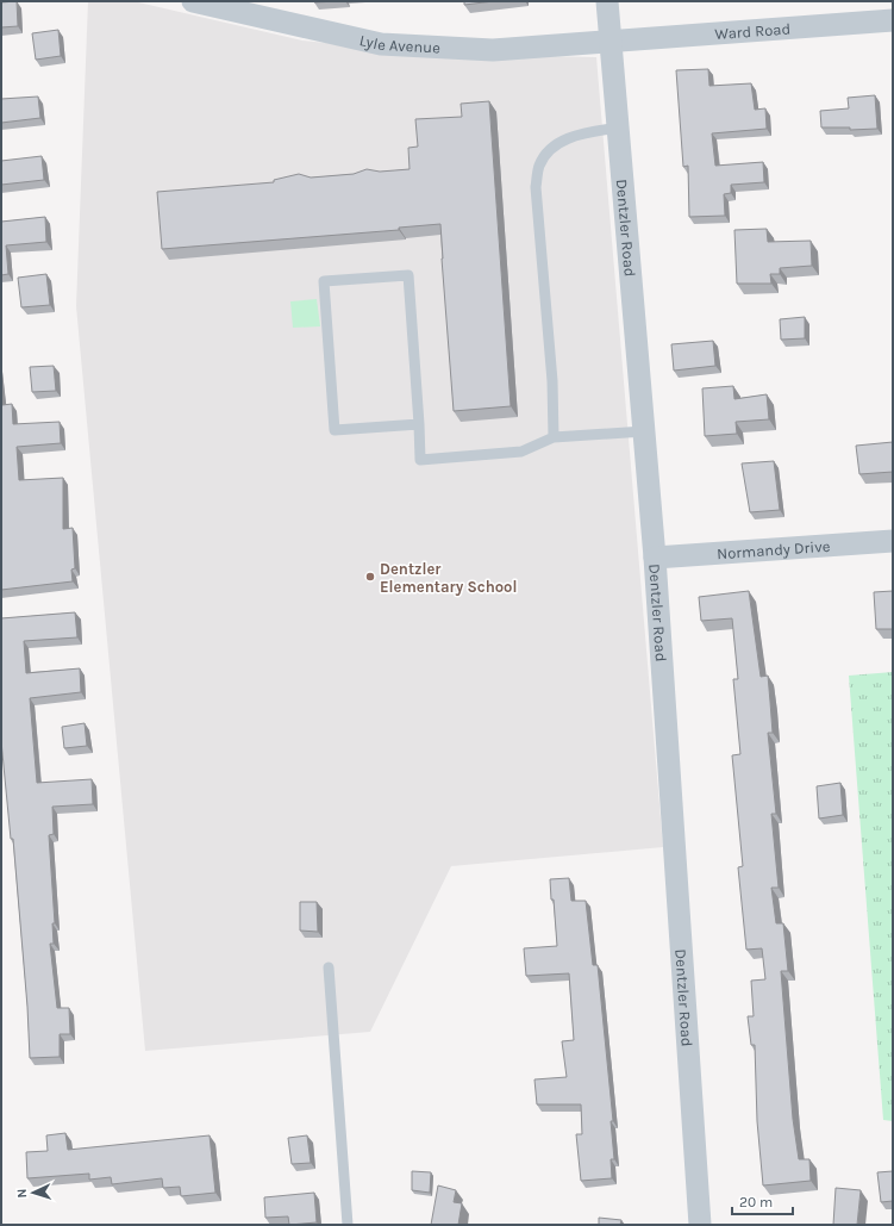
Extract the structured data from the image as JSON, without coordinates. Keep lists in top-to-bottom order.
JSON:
{
  "streets": {
    "street": [
      "Ward Road",
      "Lyle Avenue",
      "Dentzler Road",
      "Normandy Drive"
    ]
  },
  "crossings": [
    ["Ward Road", "Lyle Avenue"],
    ["Ward Road", "Dentzler Road"],
    ["Lyle Avenue", "Dentzler Road"],
    ["Dentzler Road", "Normandy Drive"]
  ],
  "places": ["Dentzler Elementary School"],
  "scale_bar": "20 m",
  "north": "left"
}
